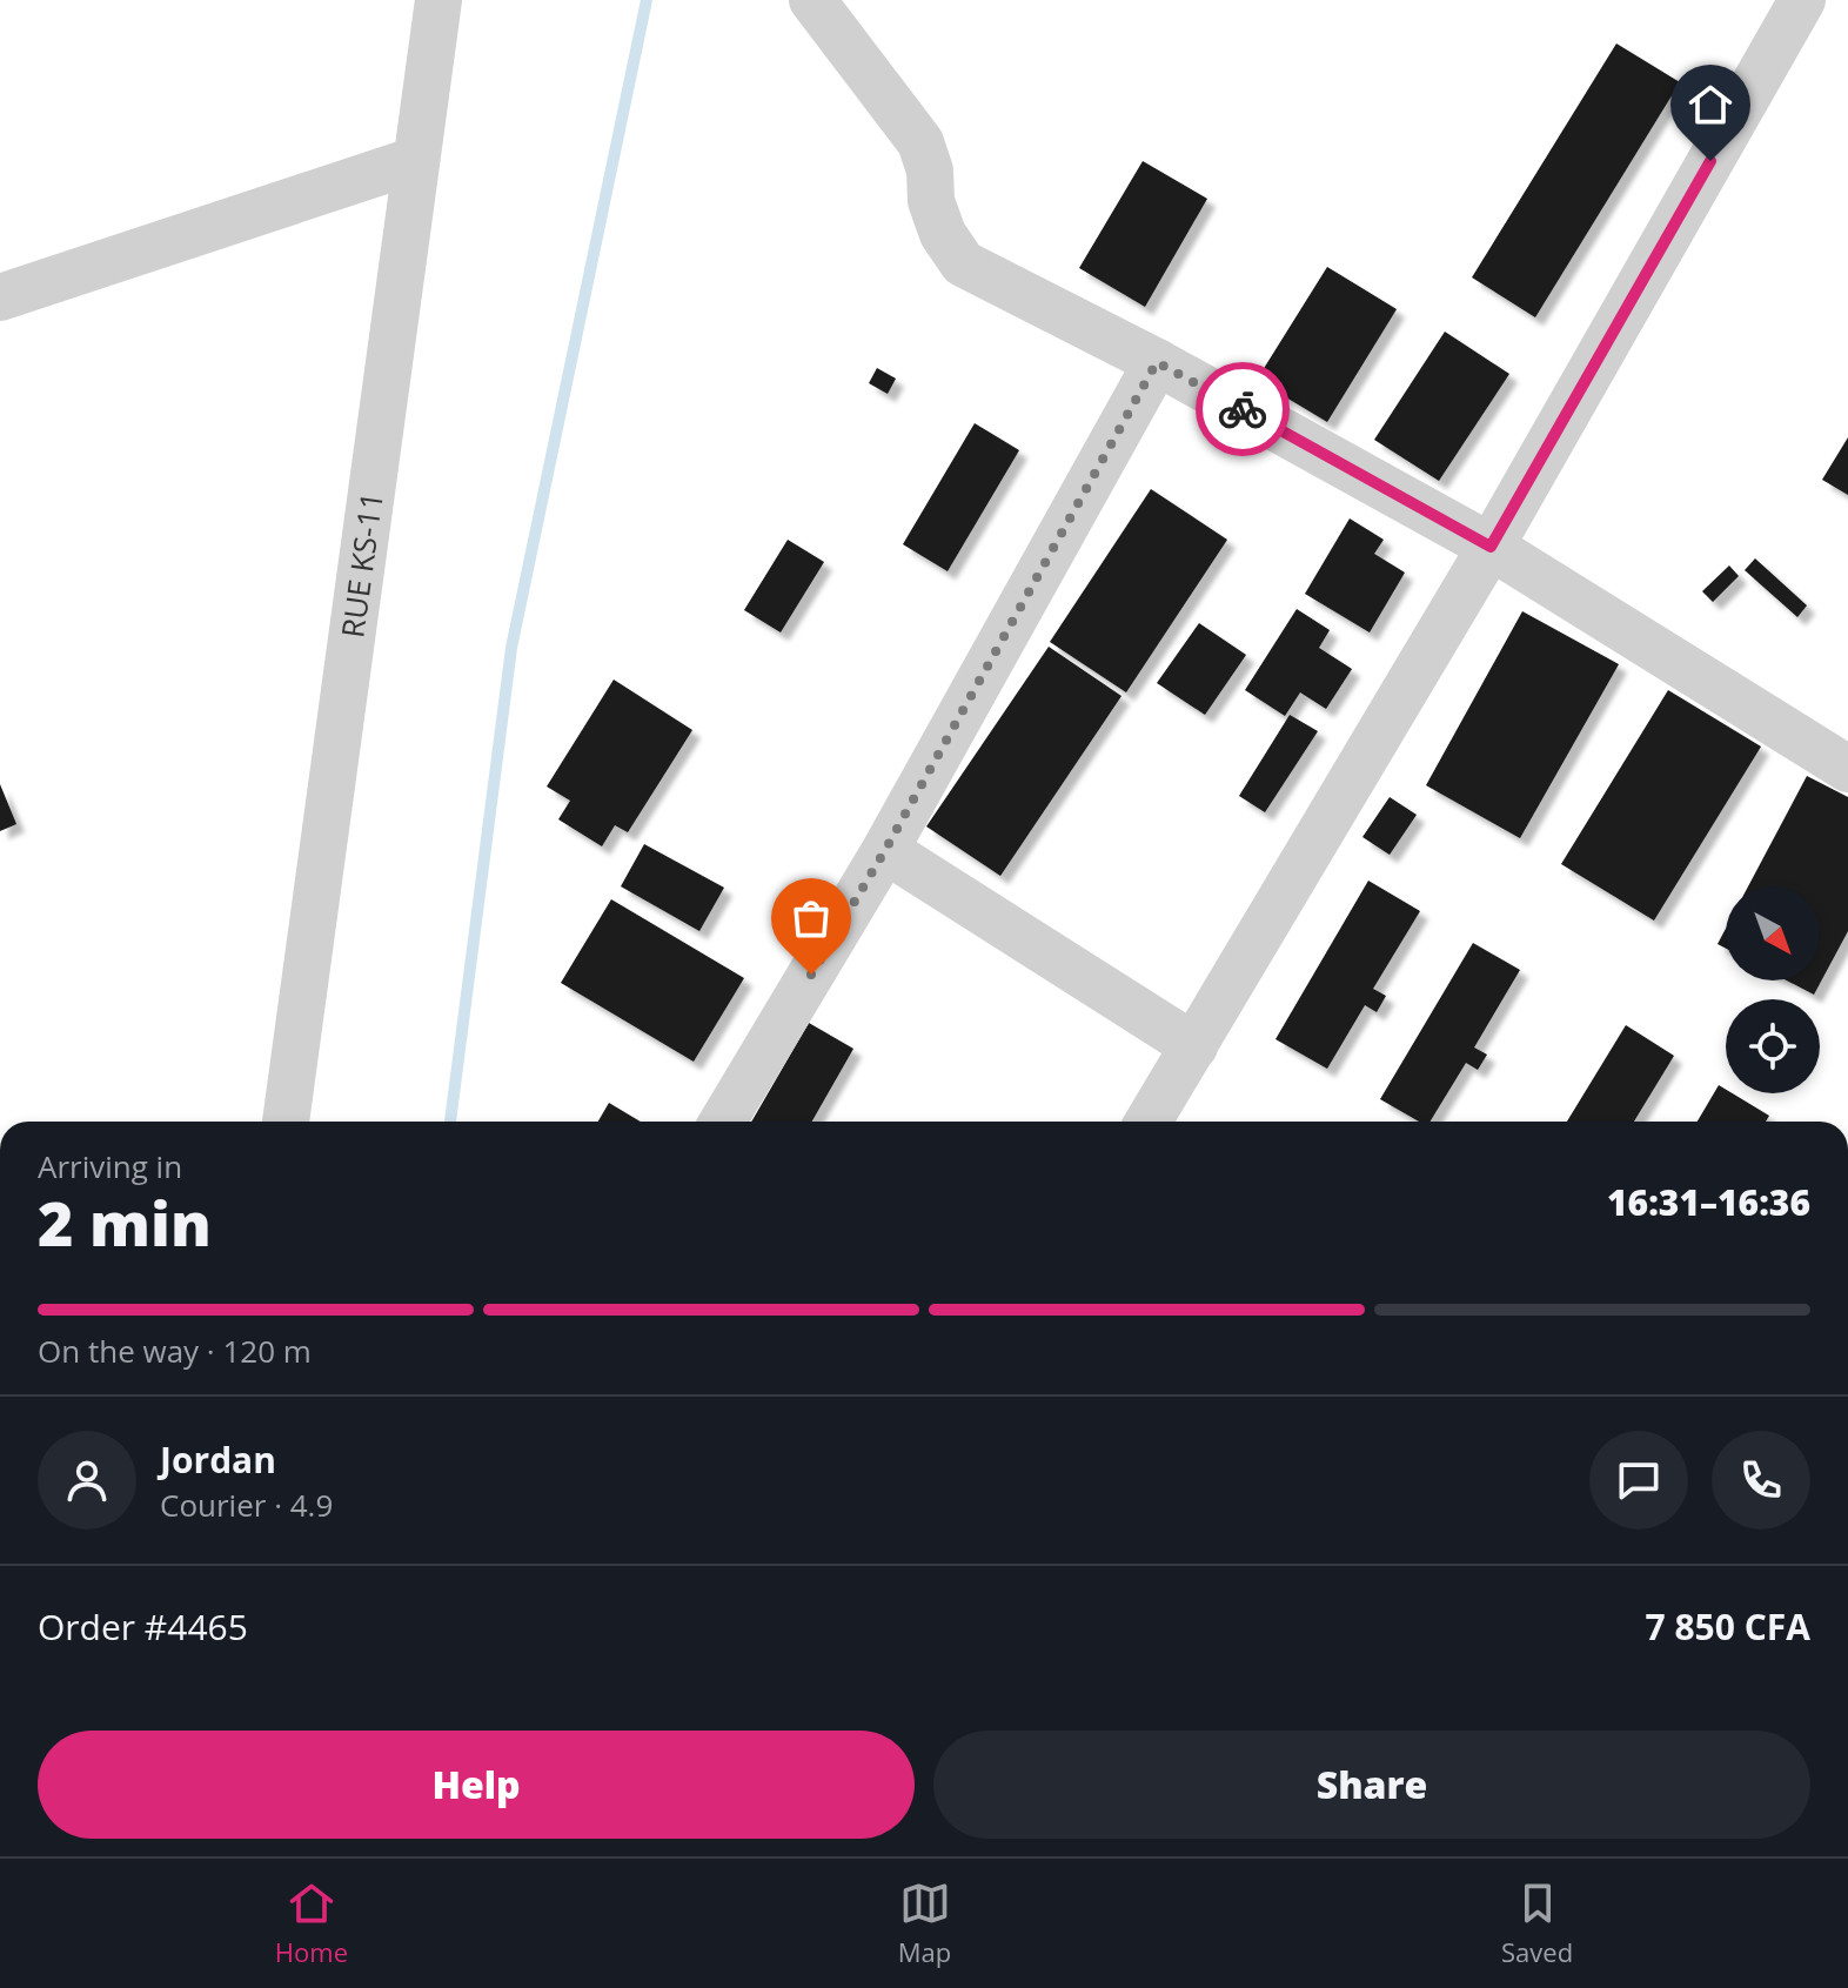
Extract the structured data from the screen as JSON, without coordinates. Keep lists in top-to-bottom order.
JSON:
{
  "streets": {
    "street": ["RUE KS-11"]
  },
  "north": "bottom right",
  "page": {
    "heading": ["2 min", "Arriving in", "16:31–16:36"],
    "panel": [
      "Jordan",
      "Courier · 4.9",
      "Order #4465",
      "7 850 CFA"
    ],
    "bar": "On the way · 120 m",
    "buttons": ["Help", "Share"],
    "tabs": ["Home", "Map", "Saved"]
  }
}
